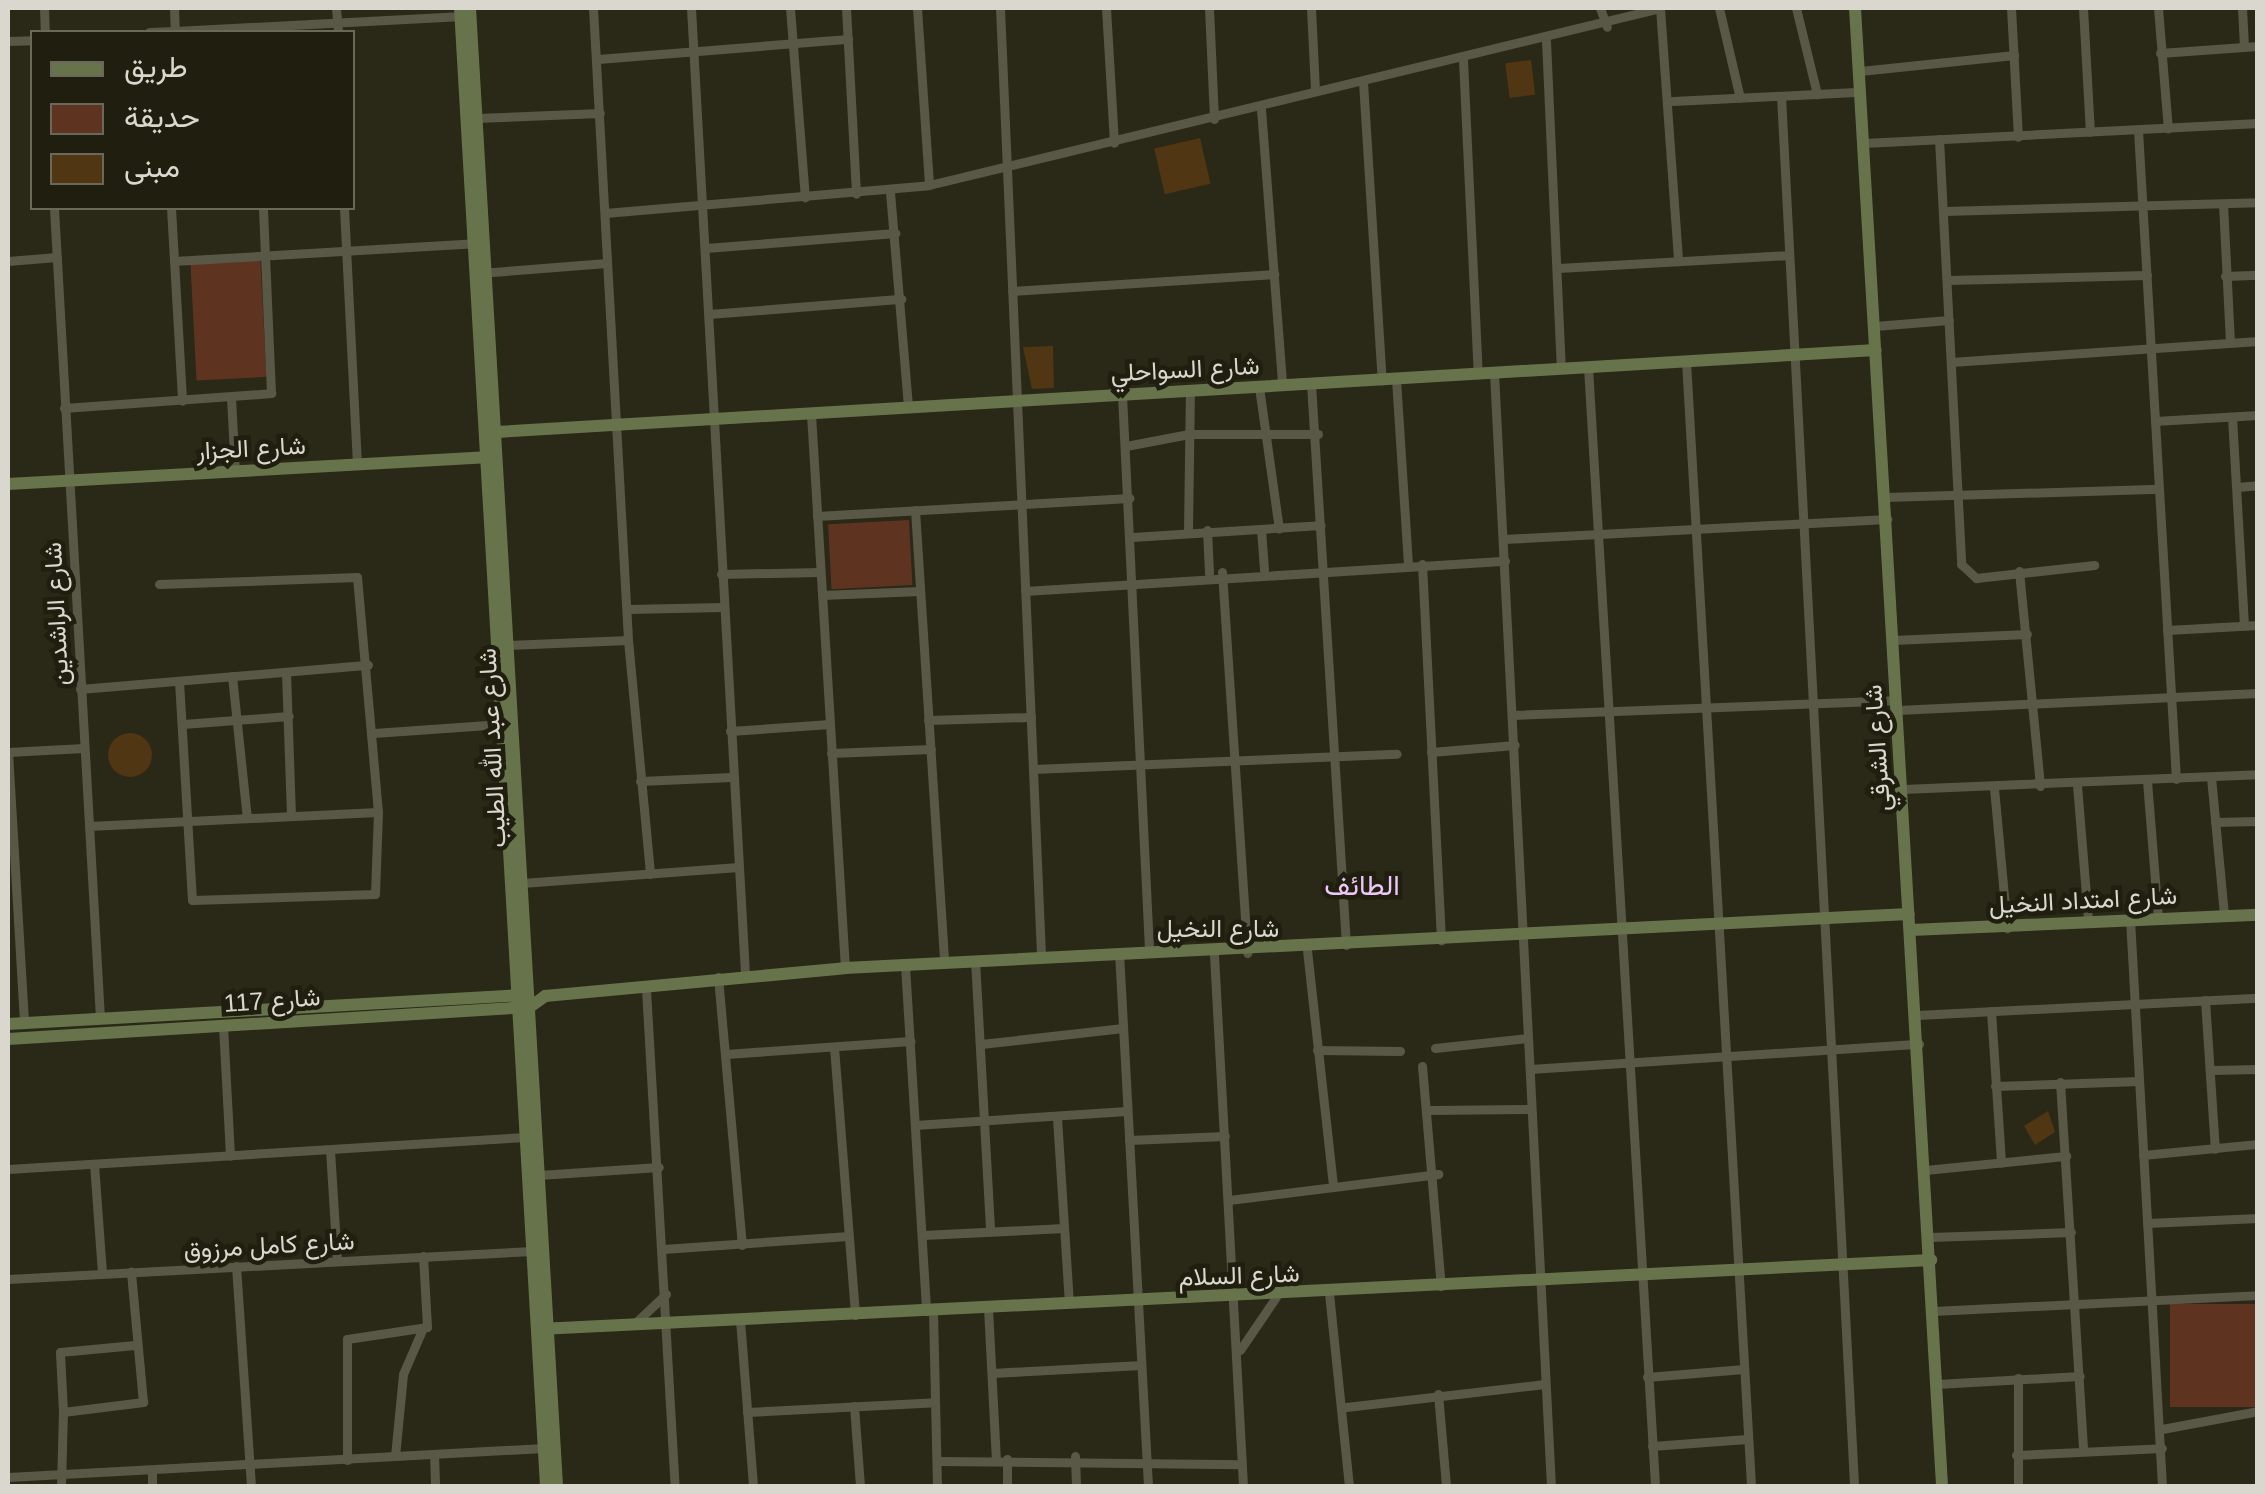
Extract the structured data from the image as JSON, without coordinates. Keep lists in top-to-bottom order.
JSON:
{
  "streets": {
    "street": [
      "شارع السواحلي",
      "شارع الجزار",
      "شارع الراشدين",
      "شارع عبد الله الطيب",
      "شارع الشرقي",
      "شارع امتداد النخيل",
      "شارع النخيل",
      "شارع 117",
      "شارع كامل مرزوق",
      "شارع السلام"
    ]
  },
  "crossings": [
    ["شارع السواحلي", "شارع عبد الله الطيب"],
    ["شارع السواحلي", "شارع الشرقي"],
    ["شارع الجزار", "شارع الراشدين"],
    ["شارع الجزار", "شارع عبد الله الطيب"],
    ["شارع الراشدين", "شارع 117"],
    ["شارع عبد الله الطيب", "شارع النخيل"],
    ["شارع عبد الله الطيب", "شارع 117"],
    ["شارع عبد الله الطيب", "شارع كامل مرزوق"],
    ["شارع عبد الله الطيب", "شارع السلام"],
    ["شارع الشرقي", "شارع امتداد النخيل"],
    ["شارع الشرقي", "شارع النخيل"],
    ["شارع الشرقي", "شارع السلام"],
    ["شارع النخيل", "شارع 117"]
  ],
  "districts": ["الطائف"],
  "legend": ["طريق", "حديقة", "مبنى"]
}
